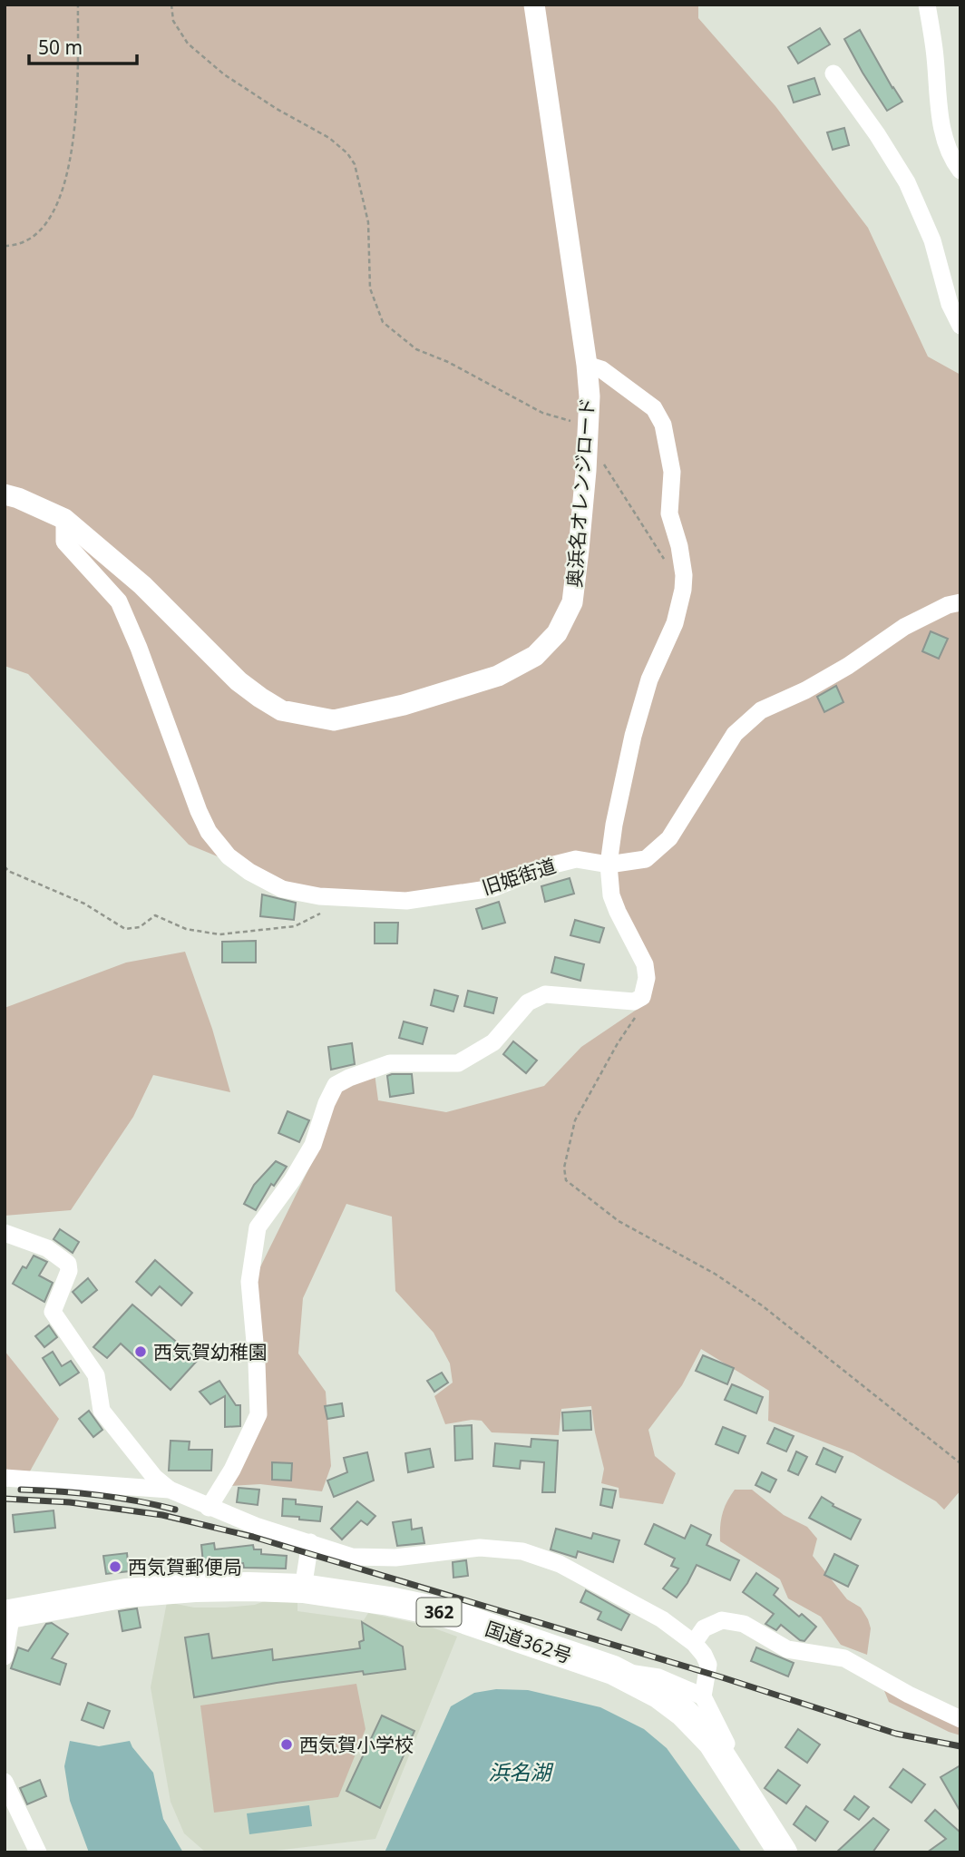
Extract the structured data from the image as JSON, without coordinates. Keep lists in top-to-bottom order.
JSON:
{
  "streets": {
    "highway": ["362", "国道362号"],
    "street": ["奥浜名オレンジロード", "旧姫街道"]
  },
  "crossings": [
    ["奥浜名オレンジロード", "旧姫街道"]
  ],
  "water": ["浜名湖"],
  "places": ["西気賀幼稚園", "西気賀郵便局", "西気賀小学校"],
  "scale_bar": "50 m"
}
